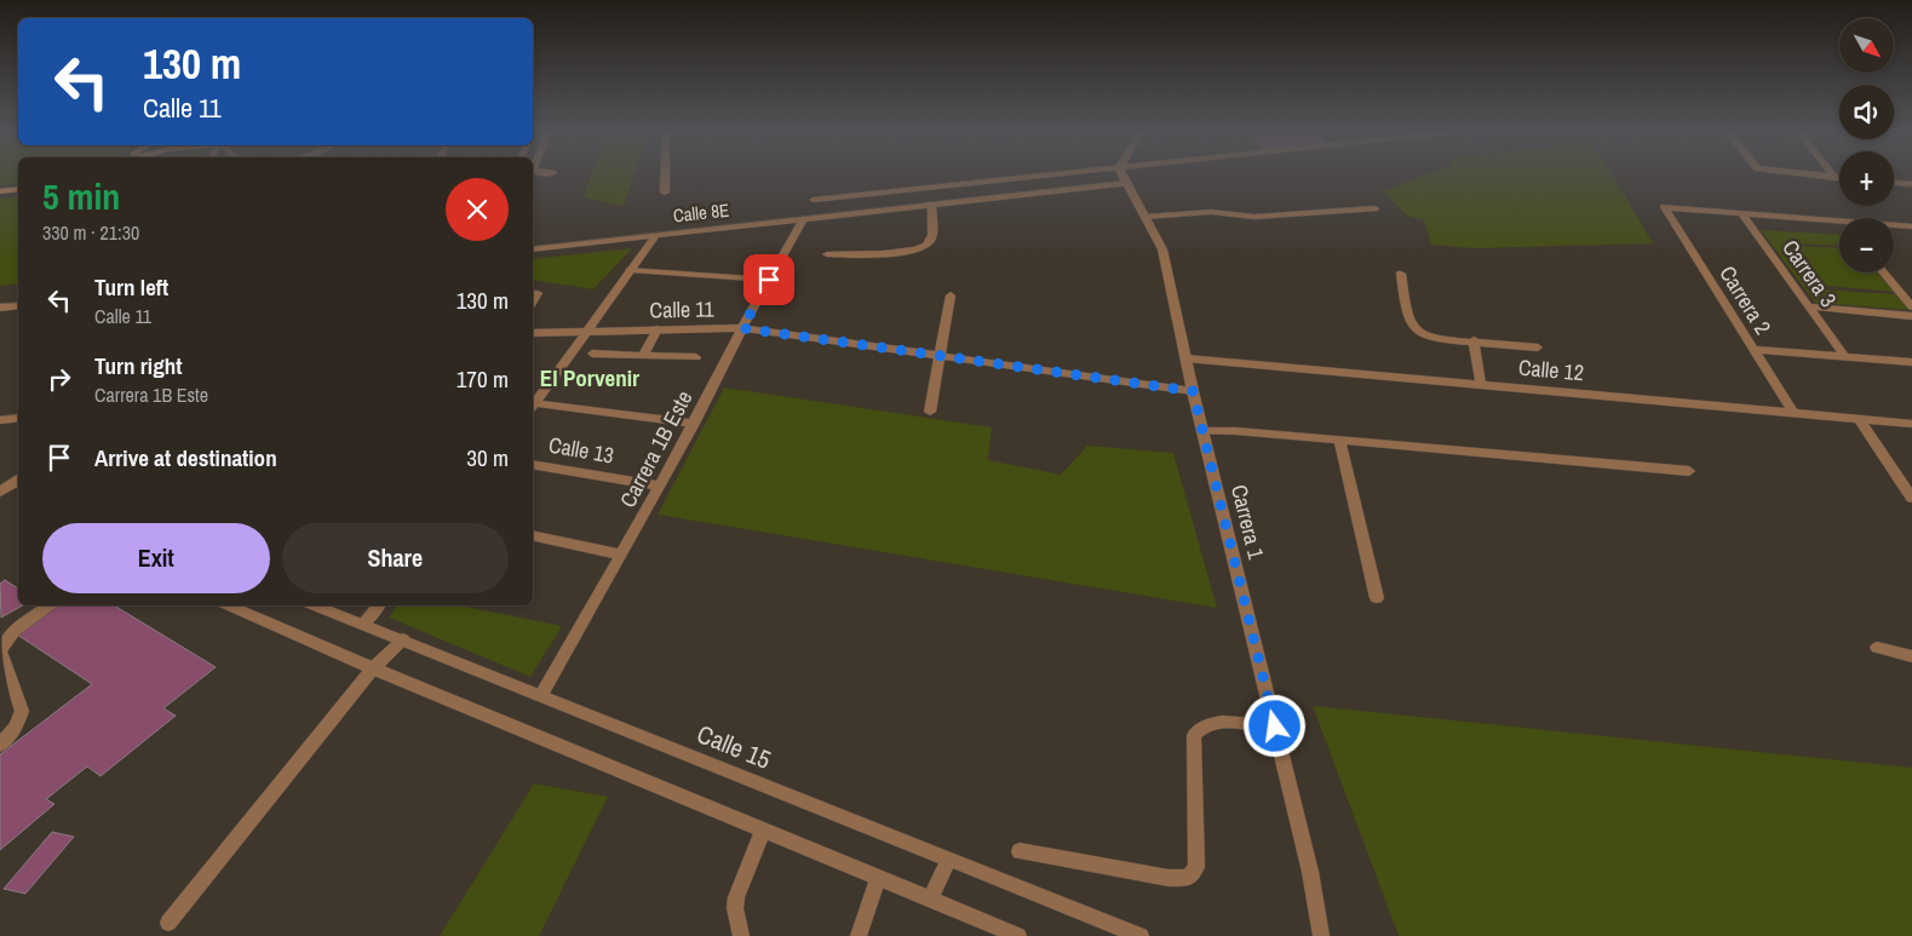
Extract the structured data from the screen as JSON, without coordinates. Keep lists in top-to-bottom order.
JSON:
{
  "streets": {
    "street": [
      "Calle 8E",
      "Carrera 3",
      "Carrera 2",
      "Calle 11",
      "Calle 12",
      "Carrera 1B Este",
      "Calle 13",
      "Carrera 1",
      "Calle 15"
    ]
  },
  "crossings": [
    ["Calle 8E", "Carrera 1B Este"],
    ["Calle 8E", "Carrera 1"],
    ["Carrera 3", "Carrera 2"],
    ["Carrera 2", "Calle 12"],
    ["Calle 11", "Carrera 1B Este"],
    ["Calle 11", "Carrera 1"],
    ["Calle 12", "Carrera 1"],
    ["Carrera 1B Este", "Calle 13"],
    ["Carrera 1B Este", "Calle 15"]
  ],
  "districts": ["El Porvenir"],
  "north": "bottom right",
  "page": {
    "map_buttons": ["+", "−"],
    "turn": ["130 m", "Calle 11"],
    "heading": ["5 min", "330 m · 21:30"],
    "list": [
      {
        "name": "Turn left",
        "note": "Calle 11",
        "value": "130 m"
      },
      {
        "name": "Turn right",
        "note": "Carrera 1B Este",
        "value": "170 m"
      },
      {
        "name": "Arrive at destination",
        "value": "30 m"
      }
    ],
    "buttons": ["Exit", "Share"]
  }
}
